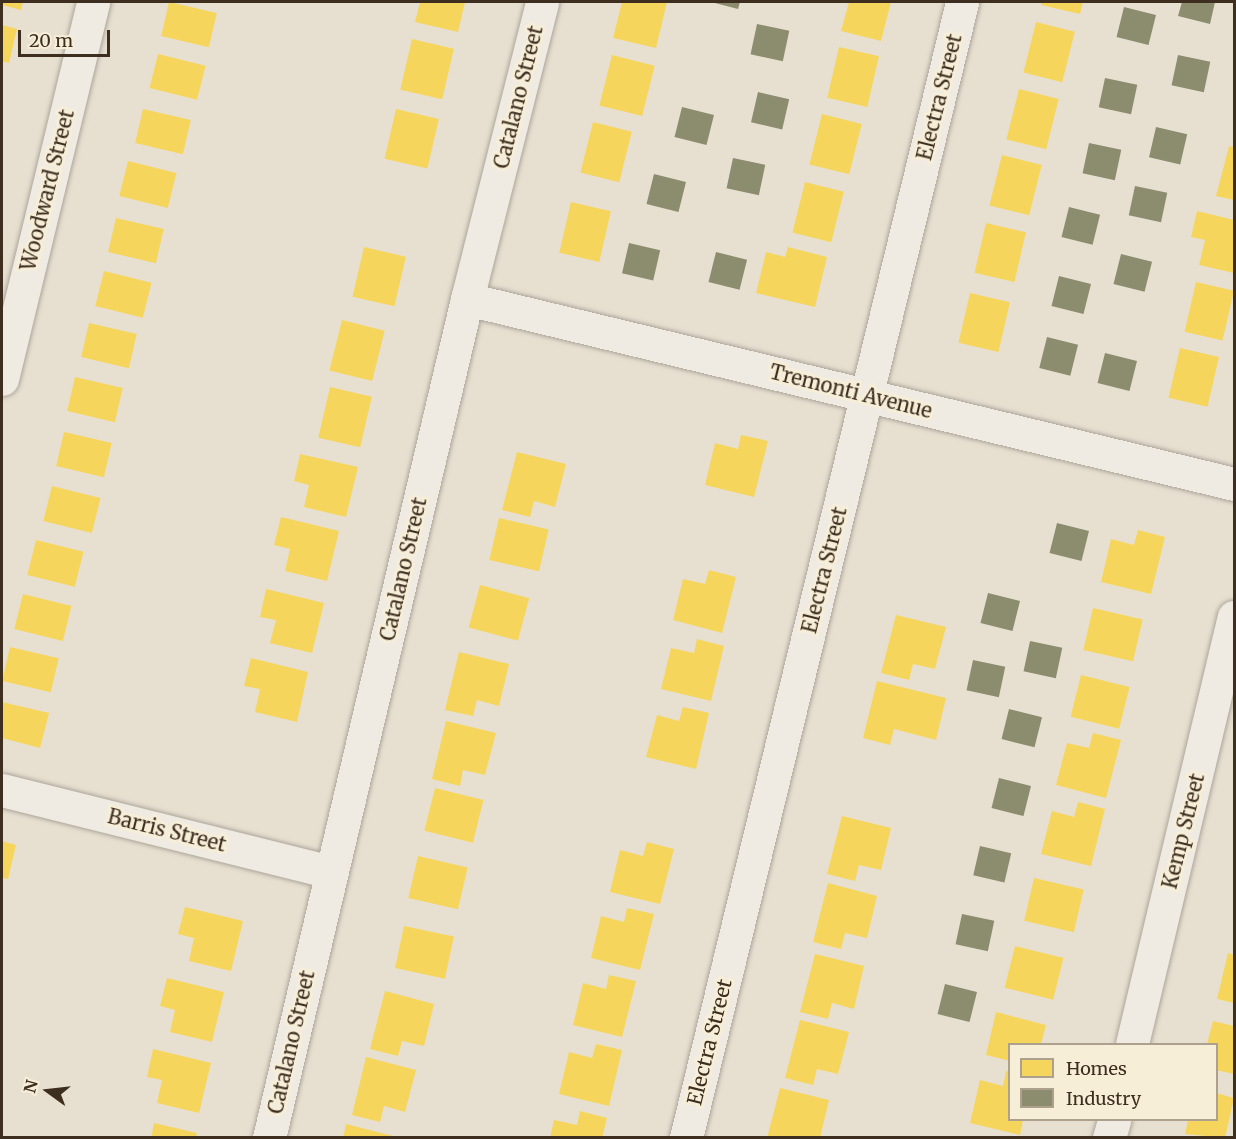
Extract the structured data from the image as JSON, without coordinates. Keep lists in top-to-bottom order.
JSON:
{
  "streets": {
    "street": [
      "Catalano Street",
      "Electra Street",
      "Woodward Street",
      "Tremonti Avenue",
      "Barris Street",
      "Kemp Street"
    ]
  },
  "crossings": [
    ["Catalano Street", "Tremonti Avenue"],
    ["Catalano Street", "Barris Street"],
    ["Electra Street", "Tremonti Avenue"]
  ],
  "legend": ["Homes", "Industry"],
  "scale_bar": "20 m",
  "north": "left"
}
